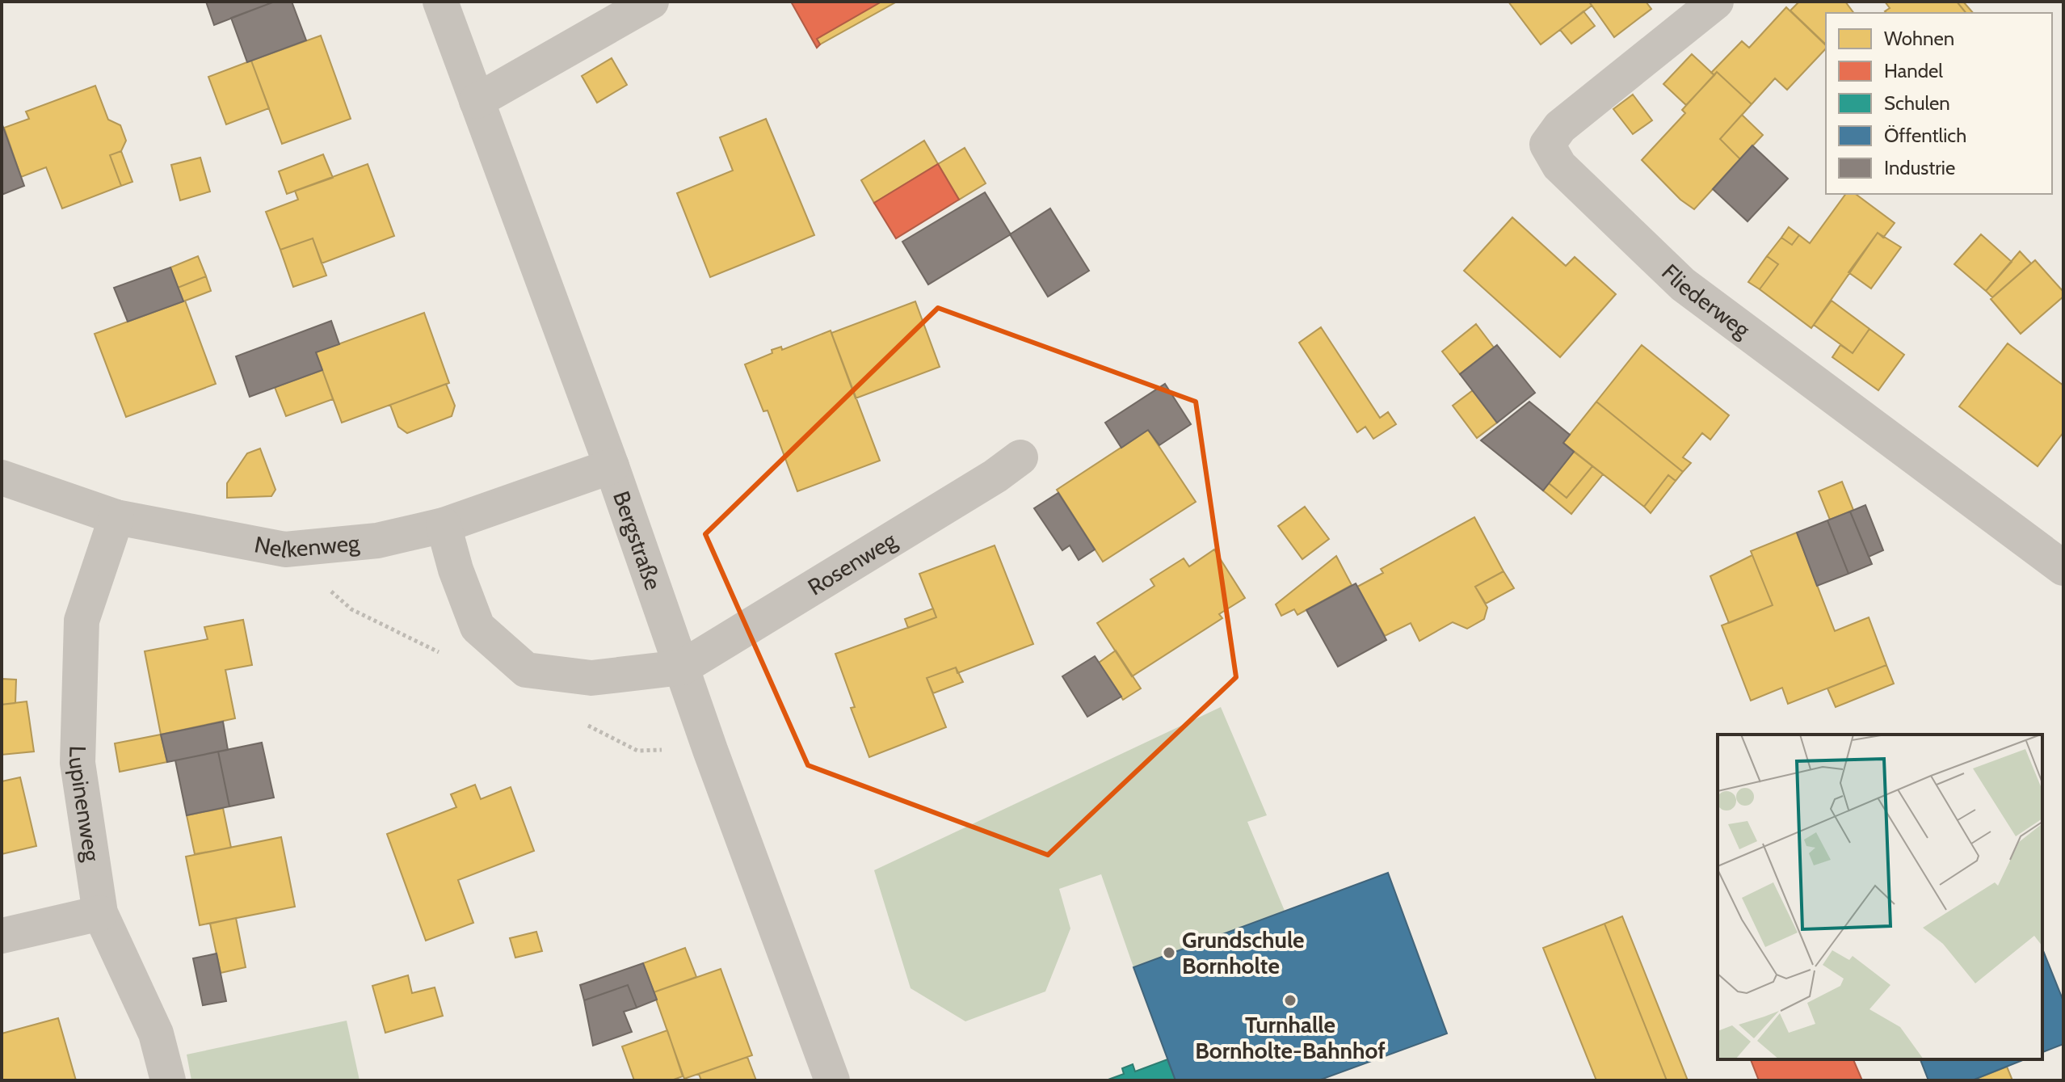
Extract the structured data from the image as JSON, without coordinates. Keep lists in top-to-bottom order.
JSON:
{
  "streets": {
    "street": [
      "Fliederweg",
      "Bergstraße",
      "Nelkenweg",
      "Rosenweg",
      "Lupinenweg"
    ]
  },
  "crossings": [
    ["Bergstraße", "Nelkenweg"],
    ["Bergstraße", "Rosenweg"],
    ["Nelkenweg", "Lupinenweg"]
  ],
  "places": ["Grundschule Bornholte", "Turnhalle Bornholte-Bahnhof"],
  "legend": [
    "Wohnen",
    "Handel",
    "Schulen",
    "Öffentlich",
    "Industrie"
  ]
}
